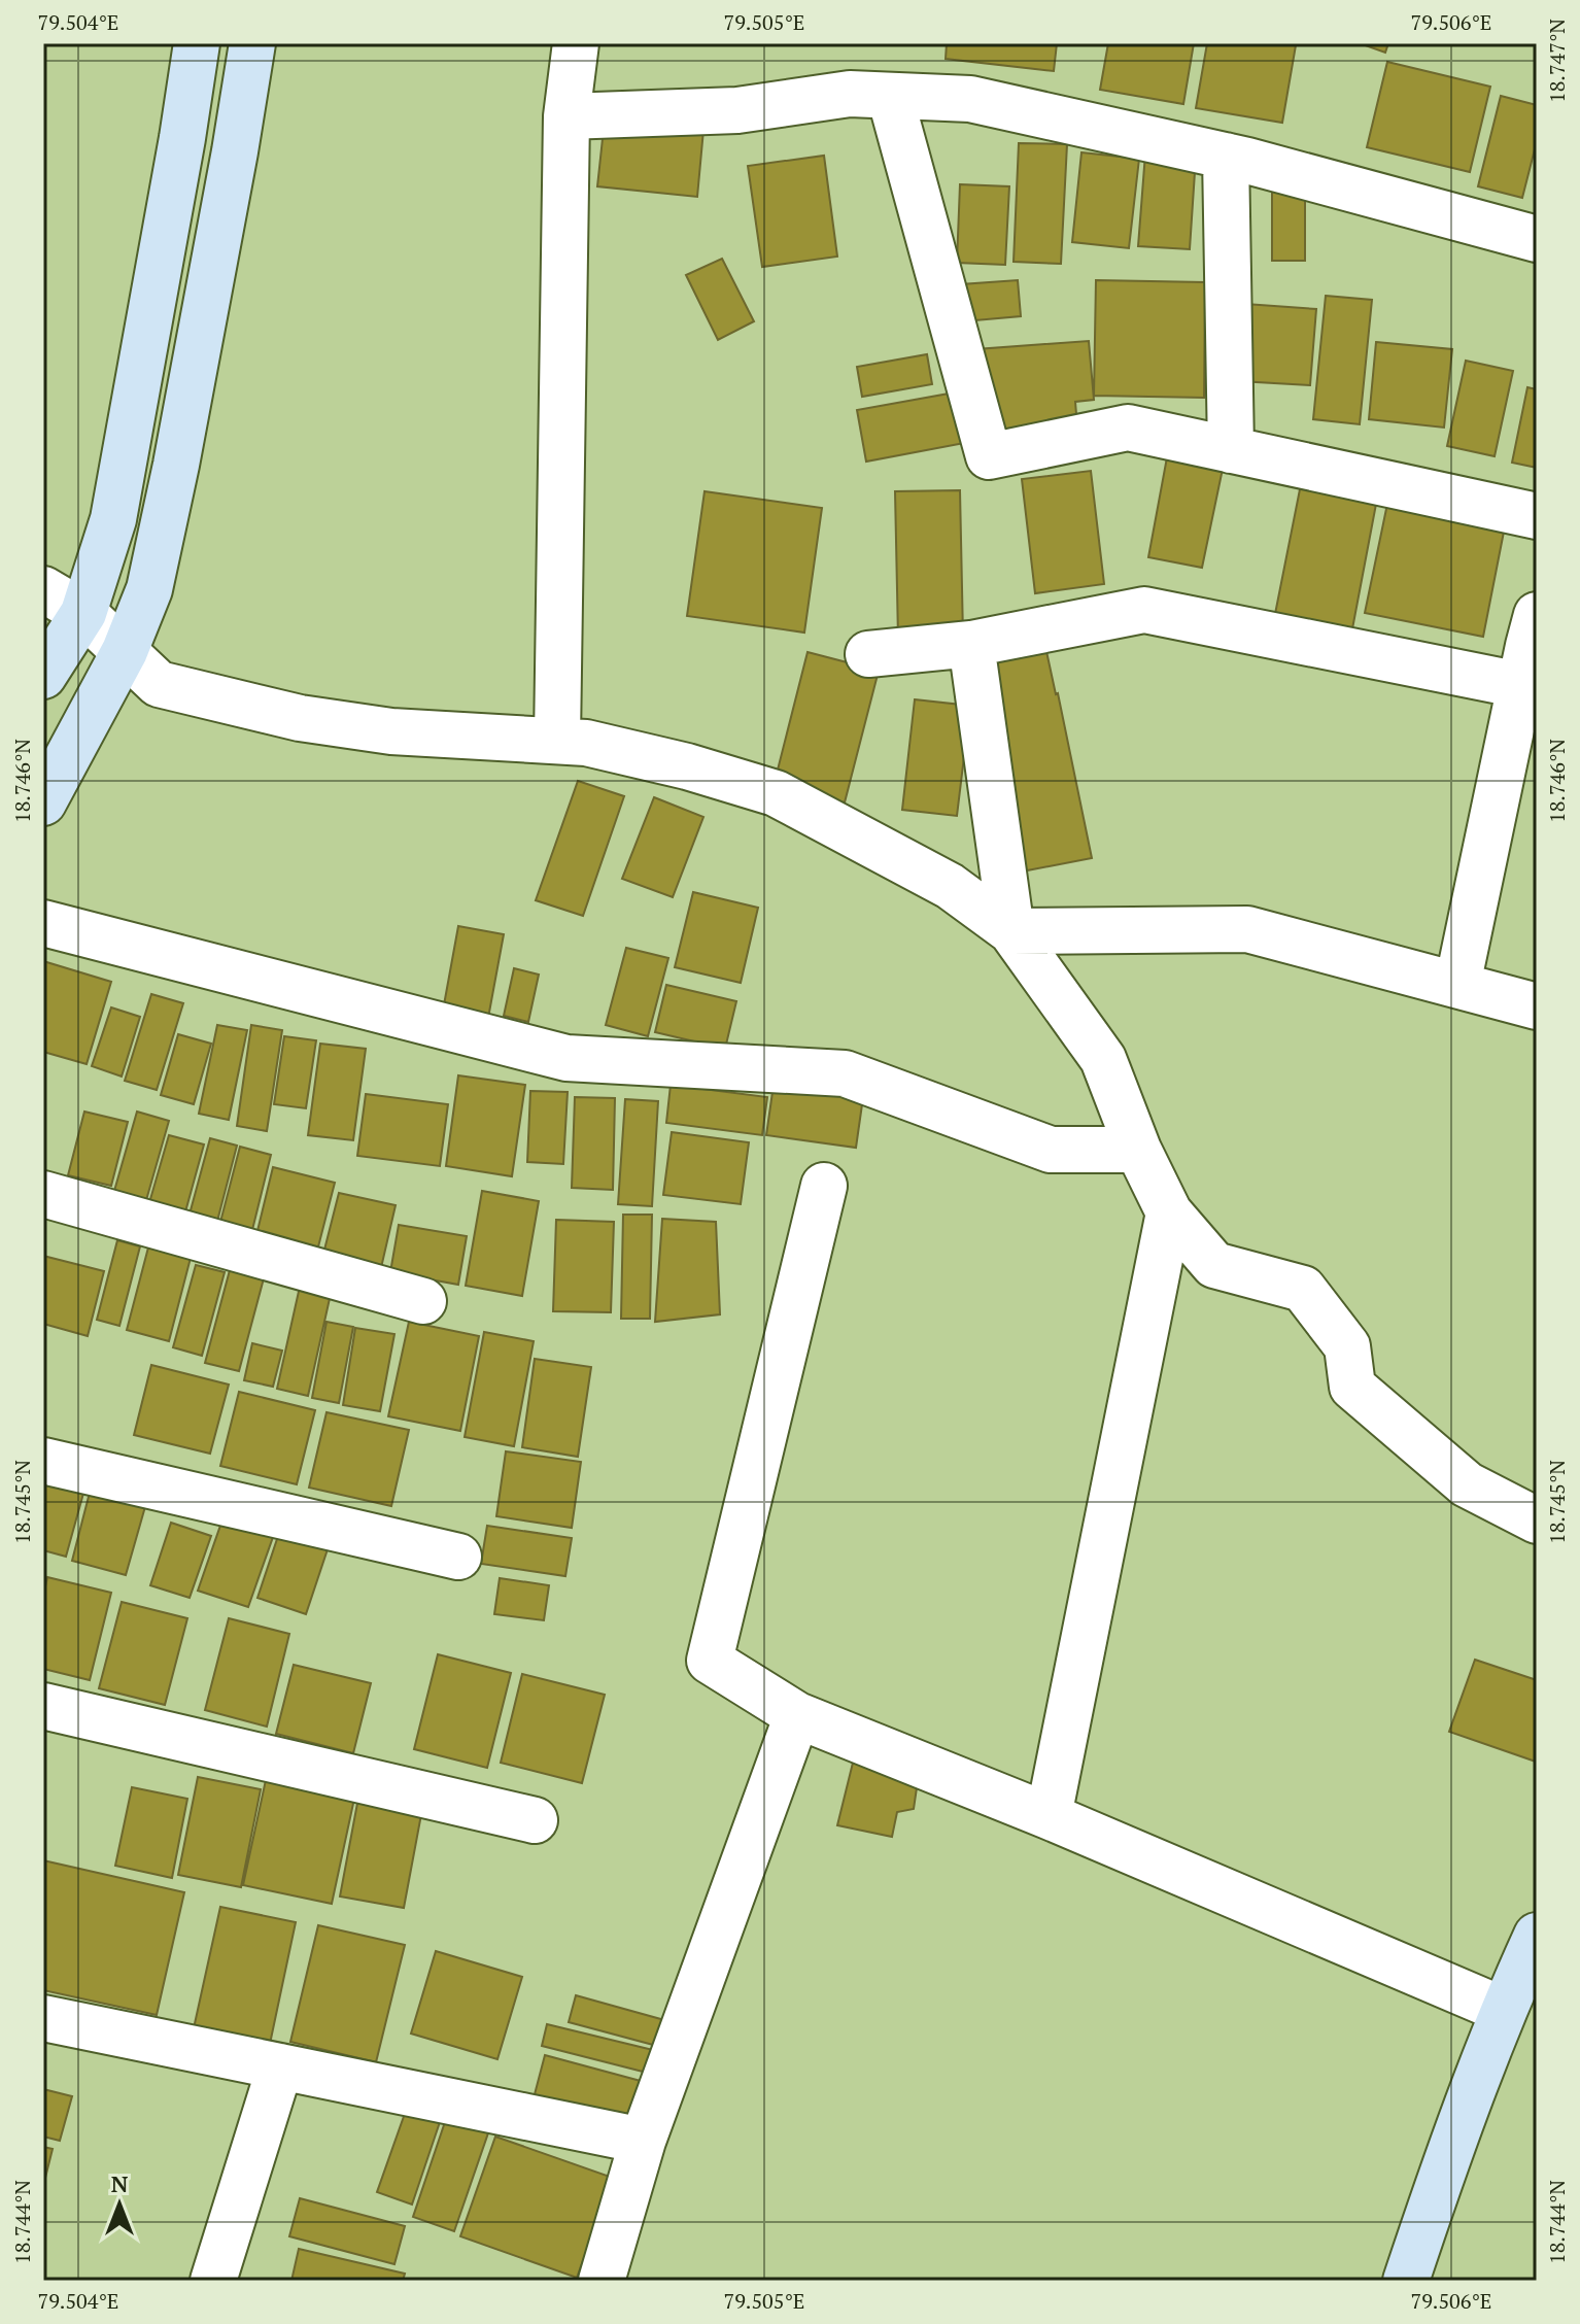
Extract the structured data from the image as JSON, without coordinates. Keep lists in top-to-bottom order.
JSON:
{
  "north": "top",
  "coordinates": [
    "79.504°E",
    "79.505°E",
    "79.506°E",
    "18.747°N",
    "18.746°N",
    "18.745°N",
    "18.744°N"
  ]
}
